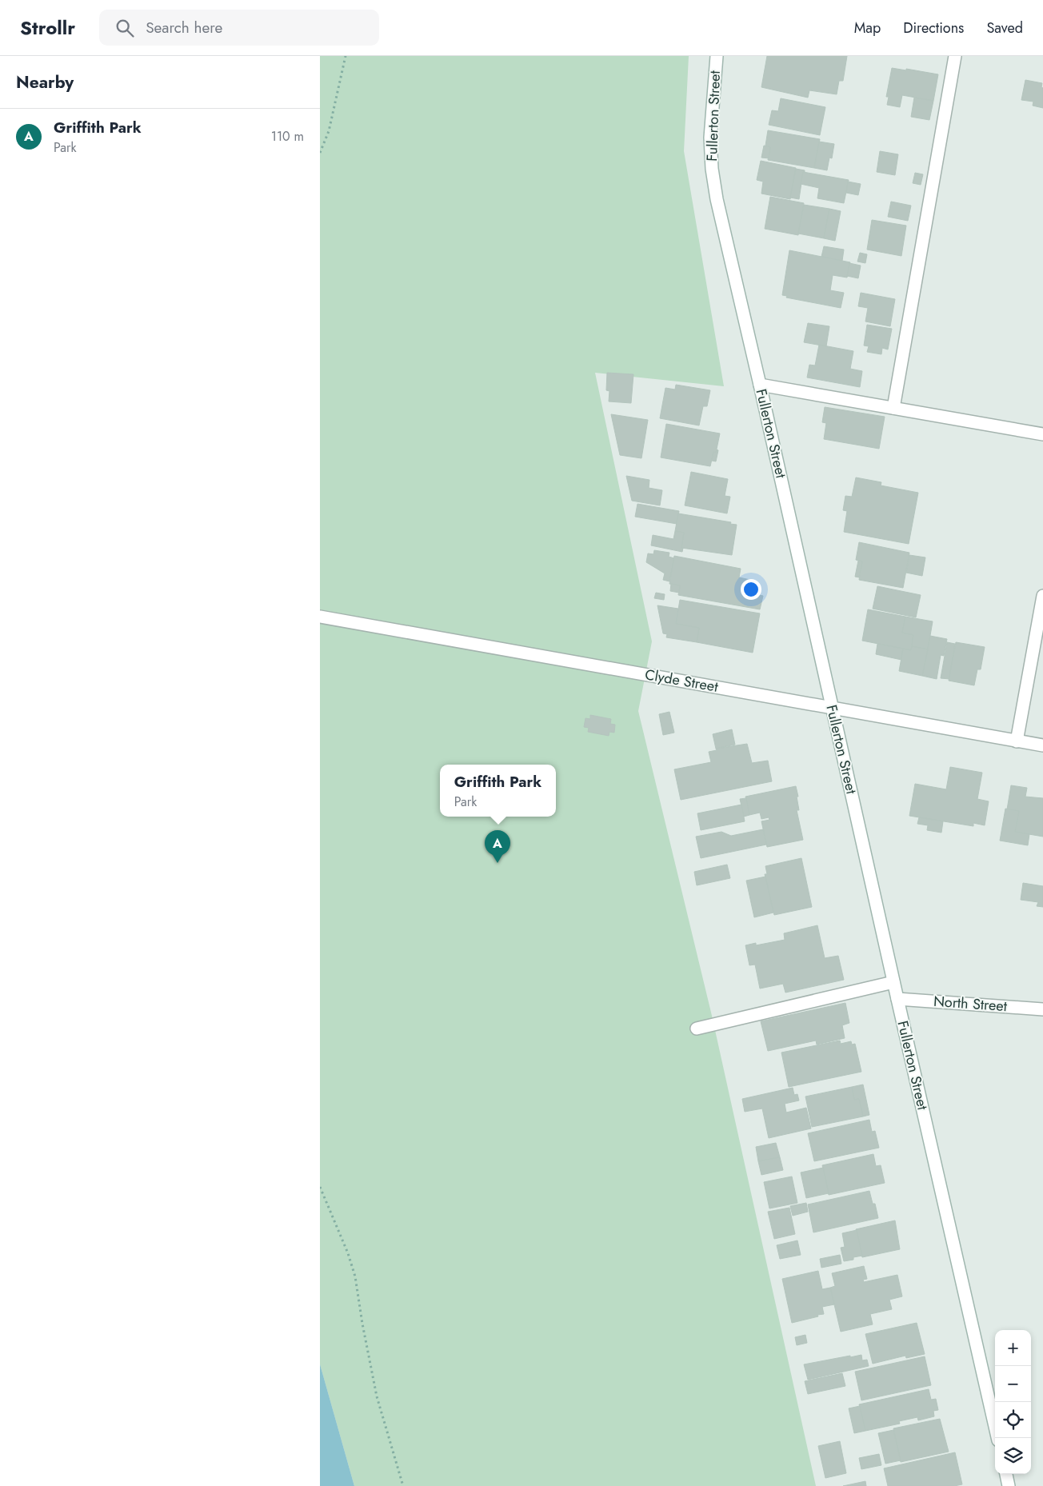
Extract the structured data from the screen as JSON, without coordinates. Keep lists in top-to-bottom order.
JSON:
{
  "streets": {
    "main road": ["Fullerton Street", "Clyde Street", "North Street"]
  },
  "crossings": [
    ["Fullerton Street", "Clyde Street"],
    ["Fullerton Street", "North Street"]
  ],
  "page": {
    "header": "Strollr",
    "search": "Search here",
    "nav": ["Map", "Directions", "Saved"],
    "heading": "Nearby",
    "list": [
      {
        "mark": "A",
        "name": "Griffith Park",
        "note": "Park",
        "value": "110 m"
      }
    ],
    "popup": ["Griffith Park", "Park"],
    "pins": "A",
    "map_buttons": ["+", "−"]
  }
}
